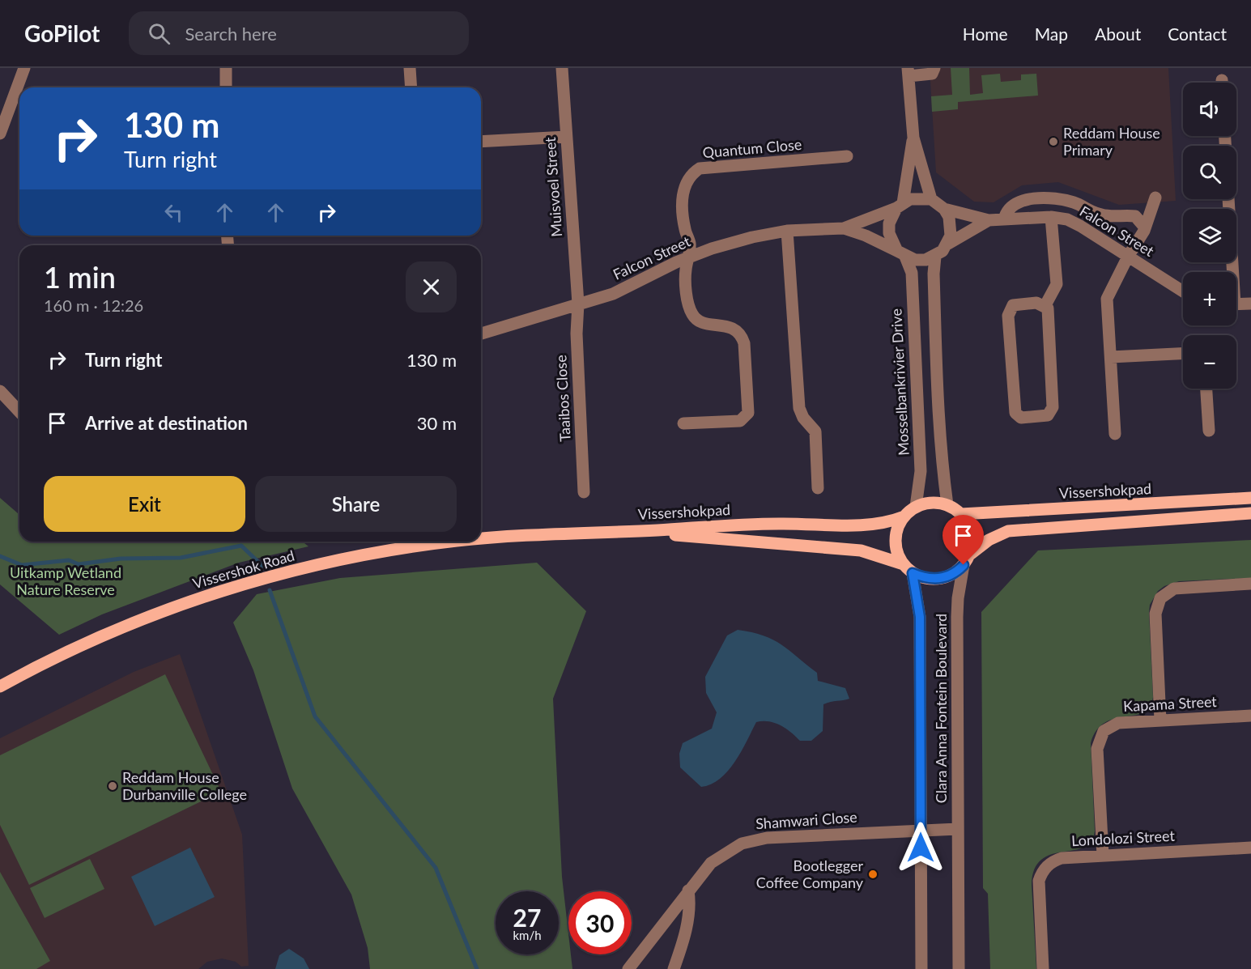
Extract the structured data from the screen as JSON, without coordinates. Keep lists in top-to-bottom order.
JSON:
{
  "streets": {
    "main road": ["Vissershokpad", "Vissershok Road"],
    "street": [
      "Quantum Close",
      "Muisvoel Street",
      "Falcon Street",
      "Mosselbankrivier Drive",
      "Taaibos Close",
      "Kapama Street",
      "Clara Anna Fontein Boulevard",
      "Shamwari Close",
      "Londolozi Street"
    ]
  },
  "crossings": [
    ["Quantum Close", "Falcon Street"],
    ["Muisvoel Street", "Falcon Street"],
    ["Muisvoel Street", "Taaibos Close"],
    ["Falcon Street", "Mosselbankrivier Drive"],
    ["Falcon Street", "Taaibos Close"],
    ["Mosselbankrivier Drive", "Vissershokpad"],
    ["Mosselbankrivier Drive", "Clara Anna Fontein Boulevard"],
    ["Vissershokpad", "Vissershok Road"],
    ["Vissershokpad", "Clara Anna Fontein Boulevard"],
    ["Kapama Street", "Londolozi Street"],
    ["Clara Anna Fontein Boulevard", "Shamwari Close"]
  ],
  "parks": ["Uitkamp Wetland Nature Reserve"],
  "places": ["Reddam House Primary", "Reddam House Durbanville College", "Bootlegger Coffee Company"],
  "page": {
    "header": "GoPilot",
    "search": "Search here",
    "nav": [
      "Home",
      "Map",
      "About",
      "Contact"
    ],
    "map_buttons": ["+", "−"],
    "turn": ["130 m", "Turn right"],
    "heading": ["1 min", "160 m · 12:26"],
    "list": [
      {
        "name": "Turn right",
        "value": "130 m"
      },
      {
        "name": "Arrive at destination",
        "value": "30 m"
      }
    ],
    "buttons": ["Exit", "Share"],
    "speed": "27 km/h",
    "limit": "30"
  }
}
